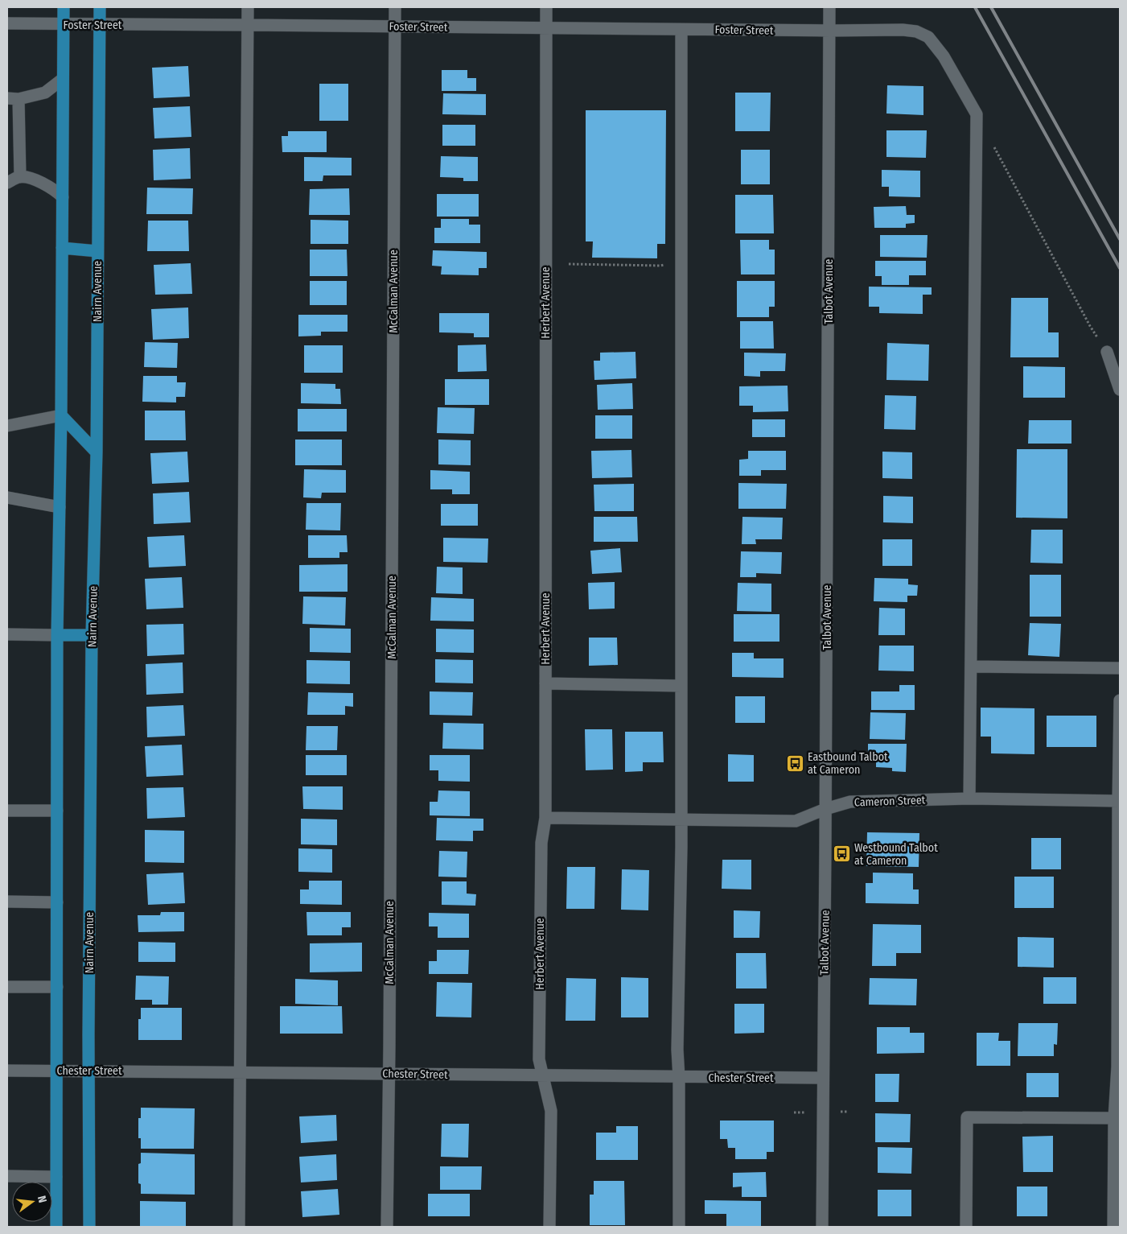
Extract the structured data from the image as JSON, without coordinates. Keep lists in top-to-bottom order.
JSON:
{
  "streets": {
    "main road": ["Nairn Avenue"],
    "street": [
      "Foster Street",
      "McCalman Avenue",
      "Talbot Avenue",
      "Herbert Avenue",
      "Cameron Street",
      "Chester Street"
    ]
  },
  "crossings": [
    ["Foster Street", "Nairn Avenue"],
    ["Foster Street", "McCalman Avenue"],
    ["Foster Street", "Talbot Avenue"],
    ["Foster Street", "Herbert Avenue"],
    ["Foster Street", "Cameron Street"],
    ["Nairn Avenue", "Chester Street"],
    ["McCalman Avenue", "Chester Street"],
    ["Talbot Avenue", "Cameron Street"],
    ["Talbot Avenue", "Chester Street"],
    ["Herbert Avenue", "Cameron Street"],
    ["Herbert Avenue", "Chester Street"]
  ],
  "places": {
    "bus stop": ["Eastbound Talbot at Cameron", "Westbound Talbot at Cameron"]
  },
  "north": "right"
}
